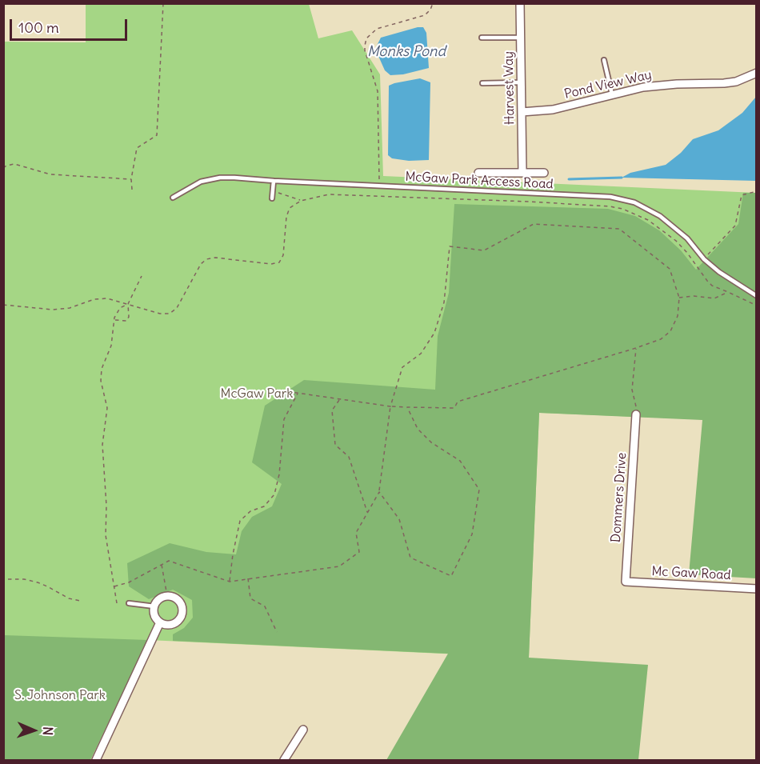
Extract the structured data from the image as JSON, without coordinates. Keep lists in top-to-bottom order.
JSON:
{
  "streets": {
    "street": [
      "Pond View Way",
      "Harvest Way",
      "Dommers Drive",
      "Mc Gaw Road"
    ],
    "lane": ["McGaw Park Access Road"]
  },
  "crossings": [
    ["Pond View Way", "Harvest Way"],
    ["Dommers Drive", "Mc Gaw Road"]
  ],
  "water": ["Monks Pond"],
  "parks": ["McGaw Park", "S. Johnson Park"],
  "scale_bar": "100 m",
  "north": "right"
}
